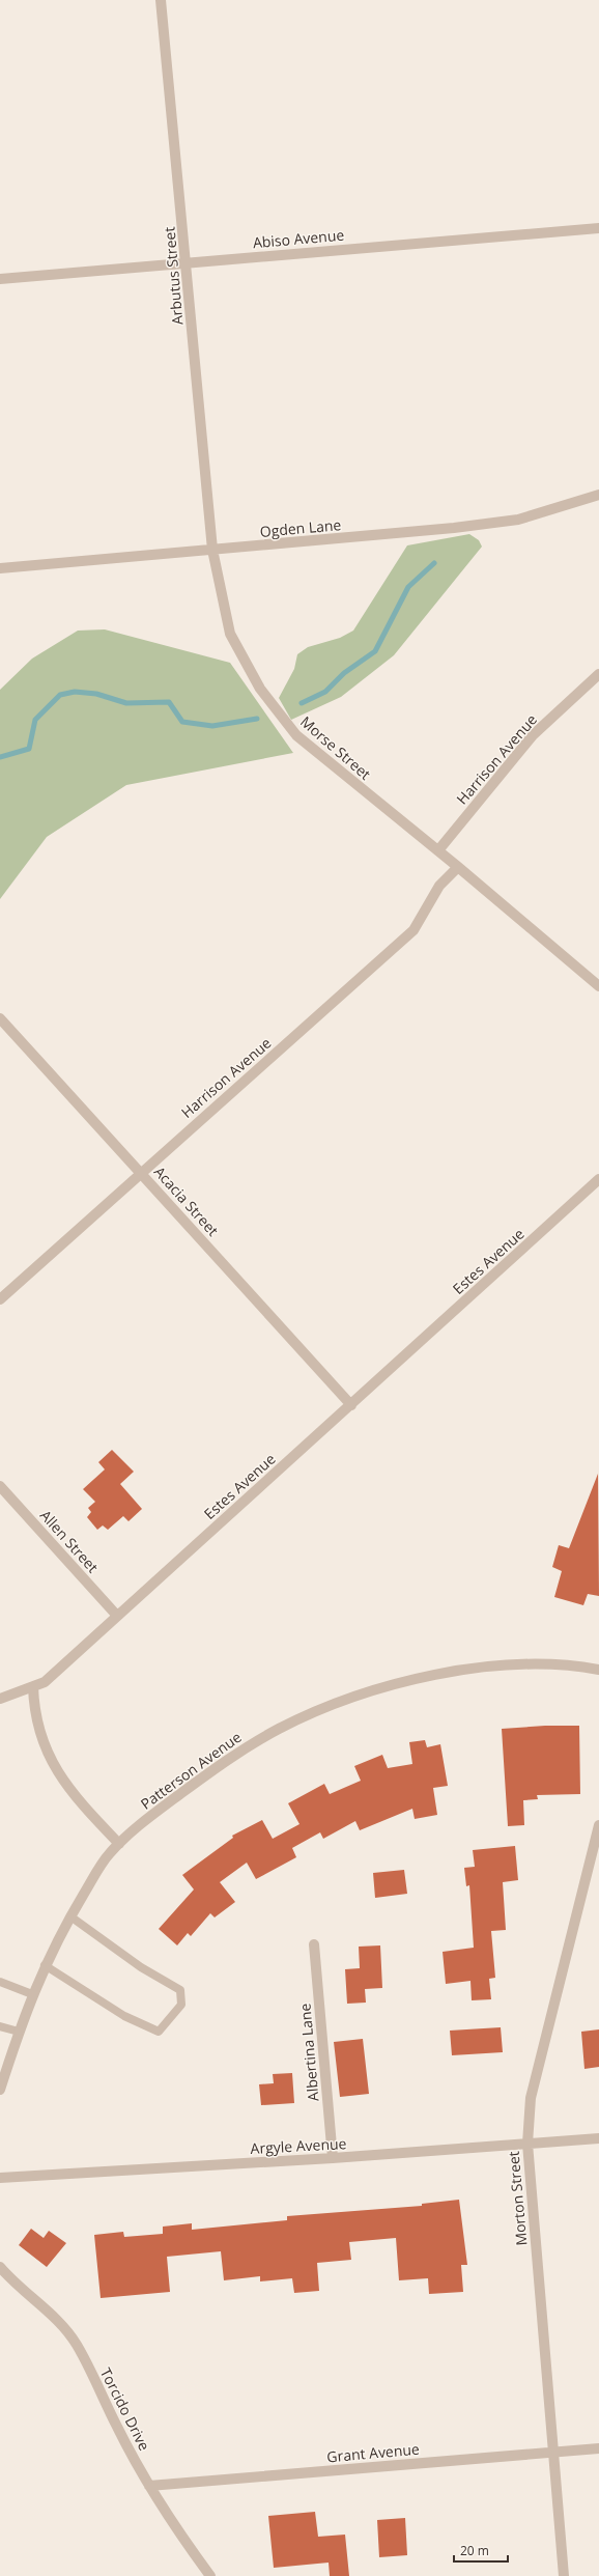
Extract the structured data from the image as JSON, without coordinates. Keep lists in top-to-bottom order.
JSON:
{
  "streets": {
    "street": [
      "Abiso Avenue",
      "Arbutus Street",
      "Ogden Lane",
      "Morse Street",
      "Harrison Avenue",
      "Acacia Street",
      "Estes Avenue",
      "Allen Street",
      "Patterson Avenue",
      "Albertina Lane",
      "Argyle Avenue",
      "Morton Street",
      "Torcido Drive",
      "Grant Avenue"
    ]
  },
  "crossings": [
    ["Abiso Avenue", "Arbutus Street"],
    ["Arbutus Street", "Ogden Lane"],
    ["Arbutus Street", "Morse Street"],
    ["Ogden Lane", "Morse Street"],
    ["Morse Street", "Harrison Avenue"],
    ["Harrison Avenue", "Acacia Street"],
    ["Acacia Street", "Estes Avenue"],
    ["Estes Avenue", "Allen Street"],
    ["Albertina Lane", "Argyle Avenue"],
    ["Argyle Avenue", "Morton Street"],
    ["Morton Street", "Grant Avenue"],
    ["Torcido Drive", "Grant Avenue"]
  ],
  "scale_bar": "20 m"
}
